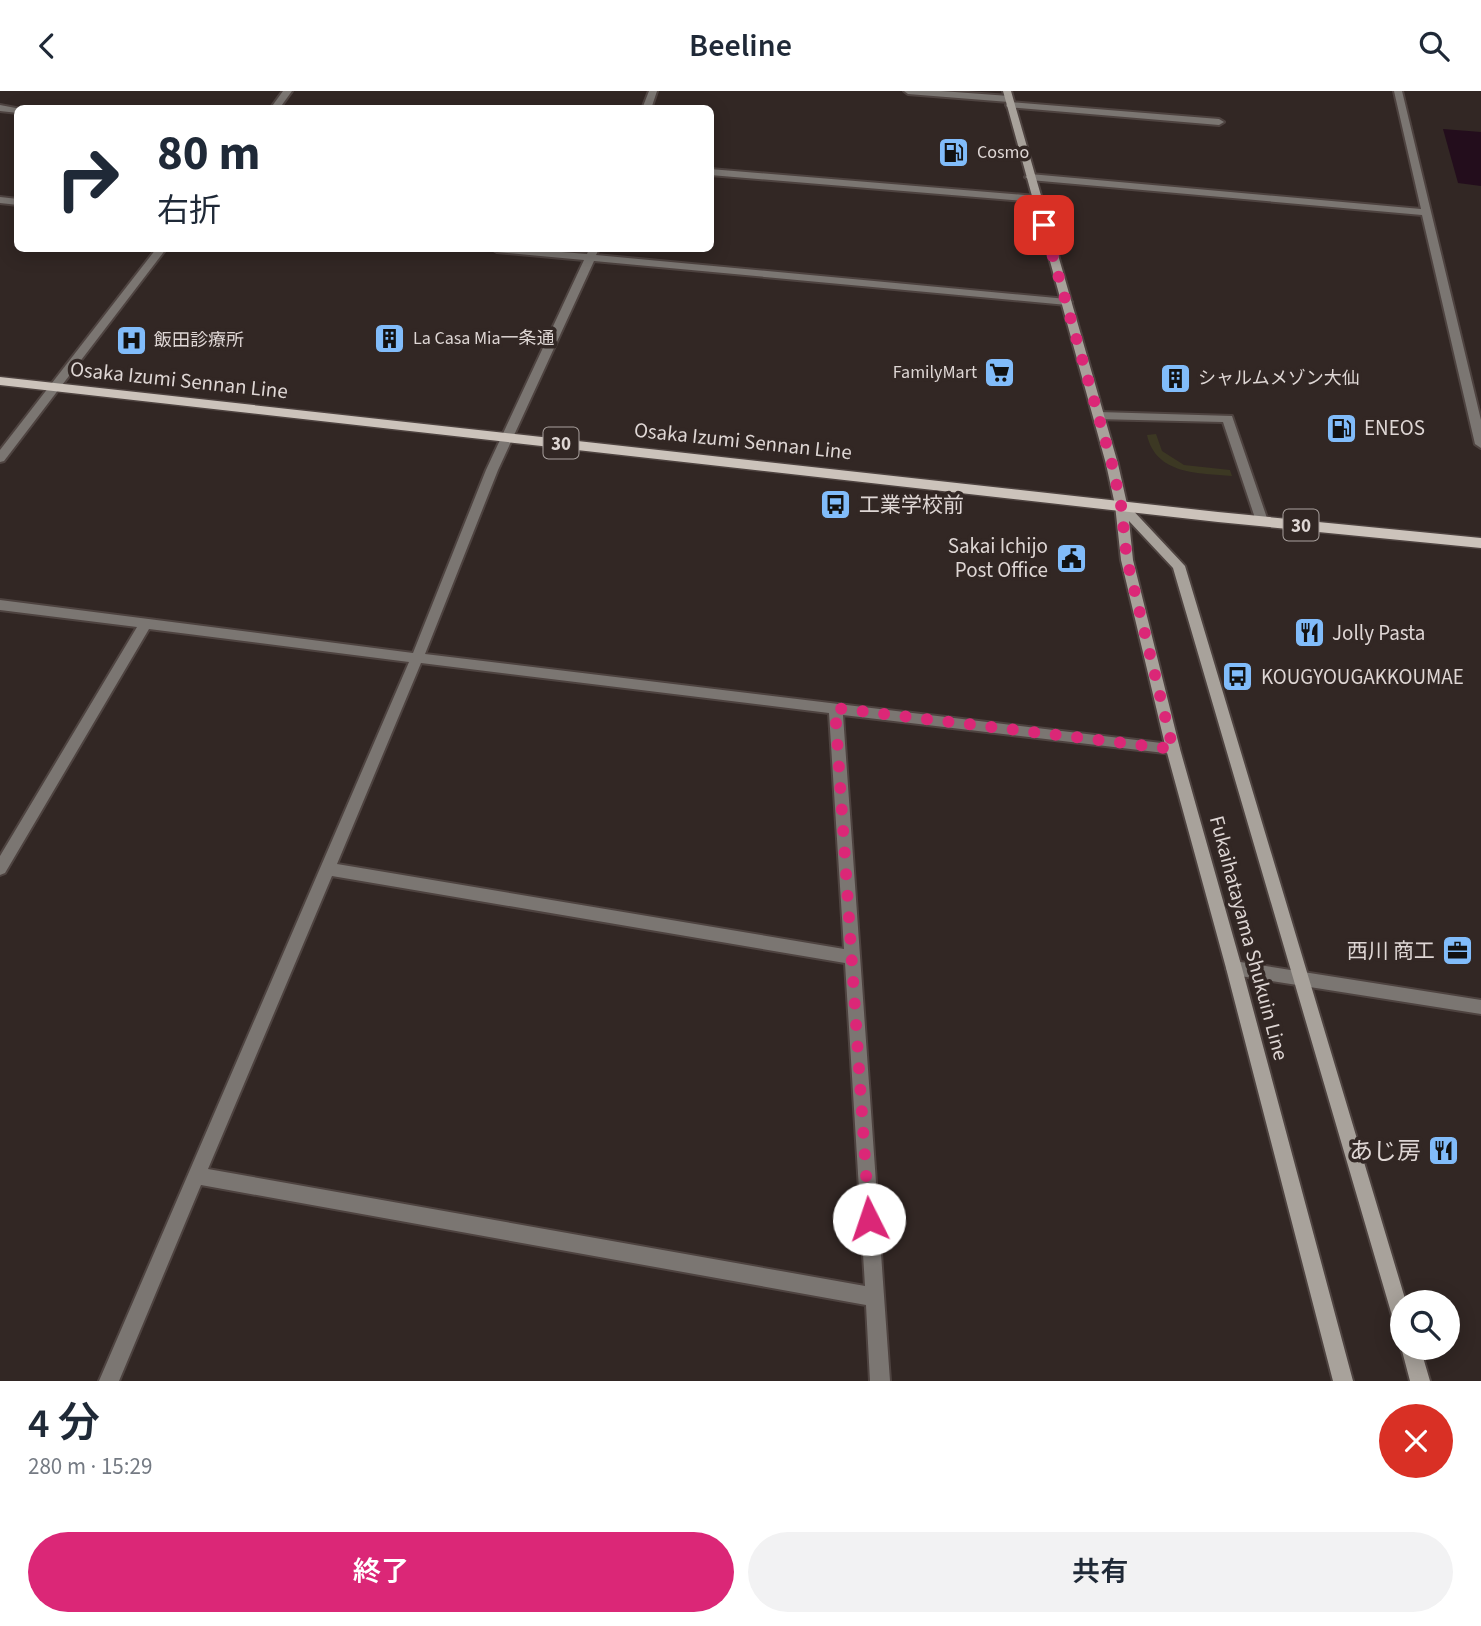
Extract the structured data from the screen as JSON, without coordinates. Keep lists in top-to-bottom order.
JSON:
{
  "streets": {
    "main road": ["Osaka Izumi Sennan Line", "30", "Fukaihatayama Shukuin Line"]
  },
  "crossings": [
    ["Osaka Izumi Sennan Line", "Fukaihatayama Shukuin Line"]
  ],
  "places": {
    "fuel station": ["Cosmo", "ENEOS"],
    "building": ["La Casa Mia一条通", "シャルムメゾン大仙"],
    "hospital": ["飯田診療所"],
    "supermarket": ["FamilyMart"],
    "bus stop": ["工業学校前", "KOUGYOUGAKKOUMAE"],
    "public building": ["Sakai Ichijo Post Office"],
    "restaurant": ["Jolly Pasta", "あじ房"],
    "office": ["西川 商工"]
  },
  "page": {
    "header": "Beeline",
    "turn": ["80 m", "右折"],
    "heading": ["4 分", "280 m · 15:29"],
    "buttons": ["終了", "共有"]
  }
}
